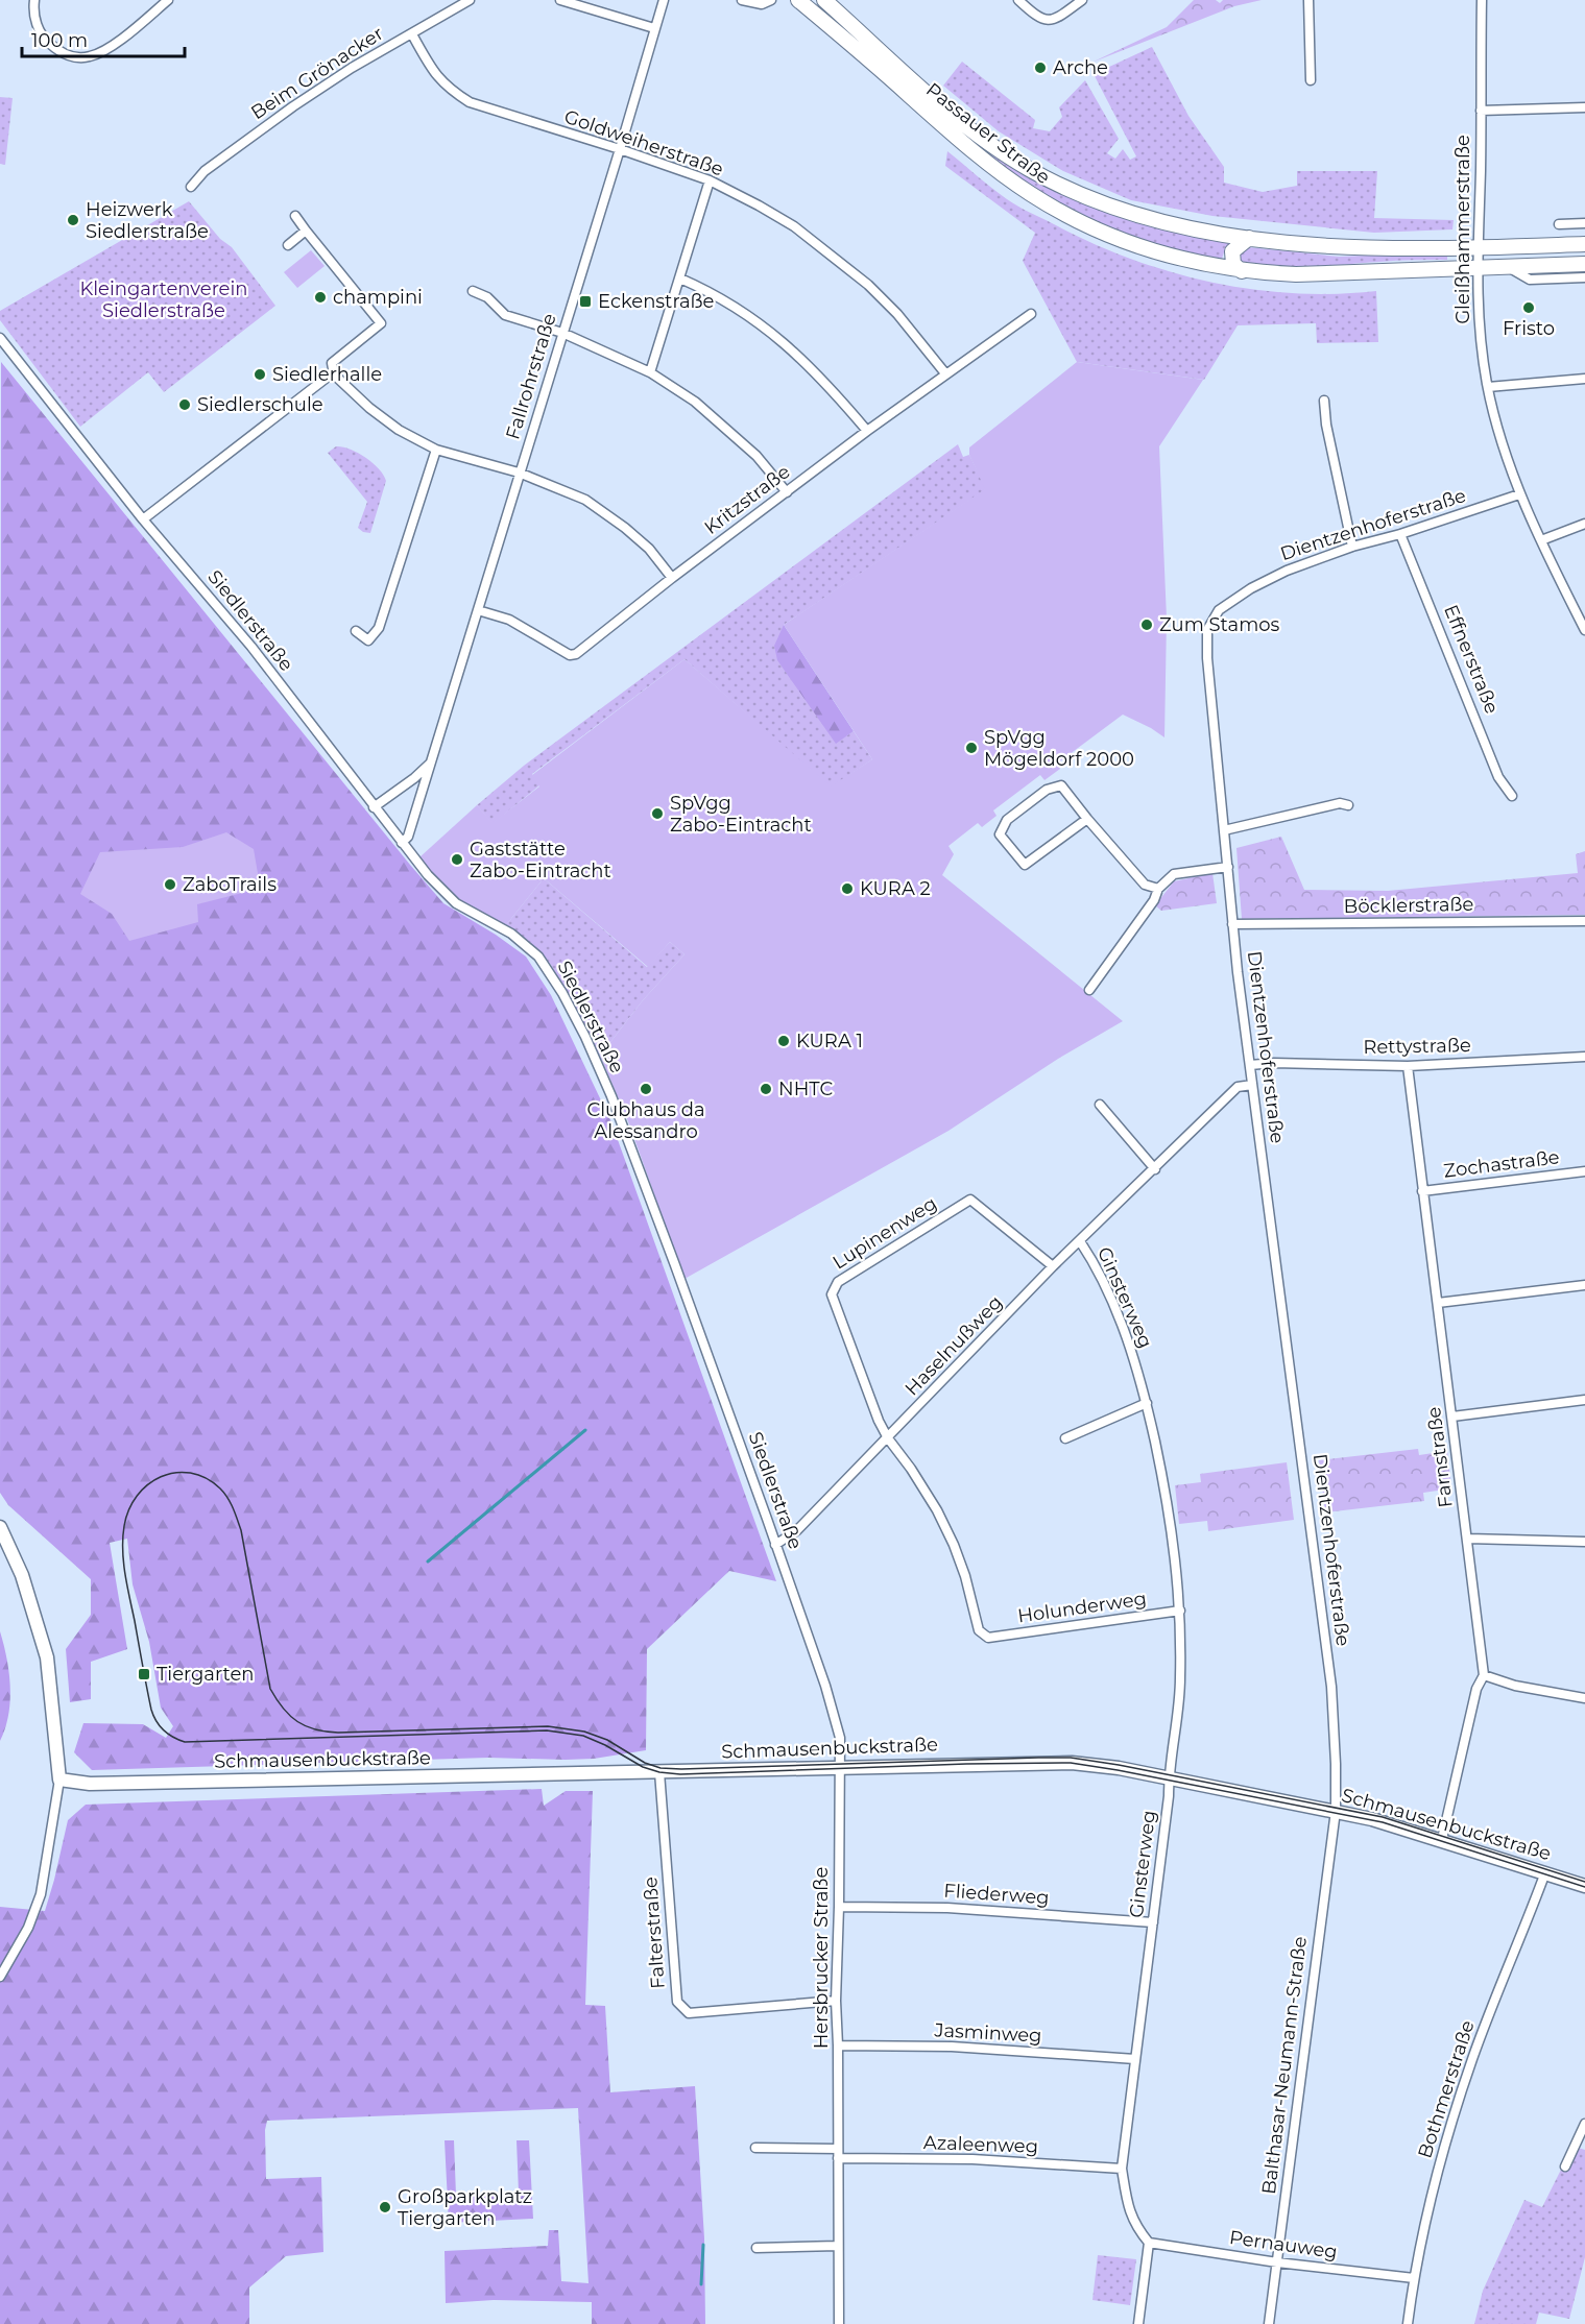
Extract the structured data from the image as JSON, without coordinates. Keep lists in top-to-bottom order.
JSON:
{
  "streets": {
    "main road": ["Passauer Straße"],
    "street": [
      "Beim Grönacker",
      "Goldweiherstraße",
      "Gleißhammerstraße",
      "Fallrohrstraße",
      "Kritzstraße",
      "Dientzenhoferstraße",
      "Siedlerstraße",
      "Effnerstraße",
      "Böcklerstraße",
      "Rettystraße",
      "Zochastraße",
      "Lupinenweg",
      "Ginsterweg",
      "Haselnußweg",
      "Farnstraße",
      "Holunderweg",
      "Schmausenbuckstraße",
      "Fliederweg",
      "Falterstraße",
      "Hersbrucker Straße",
      "Jasminweg",
      "Balthasar-Neumann-Straße",
      "Bothmerstraße",
      "Azaleenweg",
      "Pernauweg"
    ]
  },
  "crossings": [
    ["Beim Grönacker", "Goldweiherstraße"],
    ["Passauer Straße", "Gleißhammerstraße"],
    ["Goldweiherstraße", "Fallrohrstraße"],
    ["Goldweiherstraße", "Kritzstraße"],
    ["Gleißhammerstraße", "Dientzenhoferstraße"],
    ["Fallrohrstraße", "Kritzstraße"],
    ["Fallrohrstraße", "Siedlerstraße"],
    ["Dientzenhoferstraße", "Effnerstraße"],
    ["Dientzenhoferstraße", "Böcklerstraße"],
    ["Dientzenhoferstraße", "Rettystraße"],
    ["Dientzenhoferstraße", "Haselnußweg"],
    ["Dientzenhoferstraße", "Schmausenbuckstraße"],
    ["Dientzenhoferstraße", "Balthasar-Neumann-Straße"],
    ["Siedlerstraße", "Haselnußweg"],
    ["Siedlerstraße", "Schmausenbuckstraße"],
    ["Siedlerstraße", "Hersbrucker Straße"],
    ["Rettystraße", "Farnstraße"],
    ["Zochastraße", "Farnstraße"],
    ["Lupinenweg", "Haselnußweg"],
    ["Lupinenweg", "Holunderweg"],
    ["Ginsterweg", "Haselnußweg"],
    ["Ginsterweg", "Holunderweg"],
    ["Ginsterweg", "Schmausenbuckstraße"],
    ["Ginsterweg", "Fliederweg"],
    ["Ginsterweg", "Jasminweg"],
    ["Ginsterweg", "Azaleenweg"],
    ["Ginsterweg", "Pernauweg"],
    ["Haselnußweg", "Holunderweg"],
    ["Farnstraße", "Schmausenbuckstraße"],
    ["Schmausenbuckstraße", "Falterstraße"],
    ["Schmausenbuckstraße", "Hersbrucker Straße"],
    ["Schmausenbuckstraße", "Balthasar-Neumann-Straße"],
    ["Schmausenbuckstraße", "Bothmerstraße"],
    ["Fliederweg", "Hersbrucker Straße"],
    ["Falterstraße", "Hersbrucker Straße"],
    ["Hersbrucker Straße", "Jasminweg"],
    ["Hersbrucker Straße", "Azaleenweg"],
    ["Balthasar-Neumann-Straße", "Pernauweg"],
    ["Bothmerstraße", "Pernauweg"]
  ],
  "parks": ["Kleingartenverein Siedlerstraße"],
  "places": {
    "other": [
      "Arche",
      "Heizwerk Siedlerstraße",
      "champini",
      "Fristo",
      "Siedlerhalle",
      "Siedlerschule",
      "Zum Stamos",
      "SpVgg Mögeldorf 2000",
      "SpVgg Zabo-Eintracht",
      "Gaststätte Zabo-Eintracht",
      "ZaboTrails",
      "KURA 2",
      "KURA 1",
      "Clubhaus da Alessandro",
      "NHTC",
      "Großparkplatz Tiergarten"
    ],
    "transit": ["Eckenstraße", "Tiergarten"]
  },
  "scale_bar": "100 m"
}
